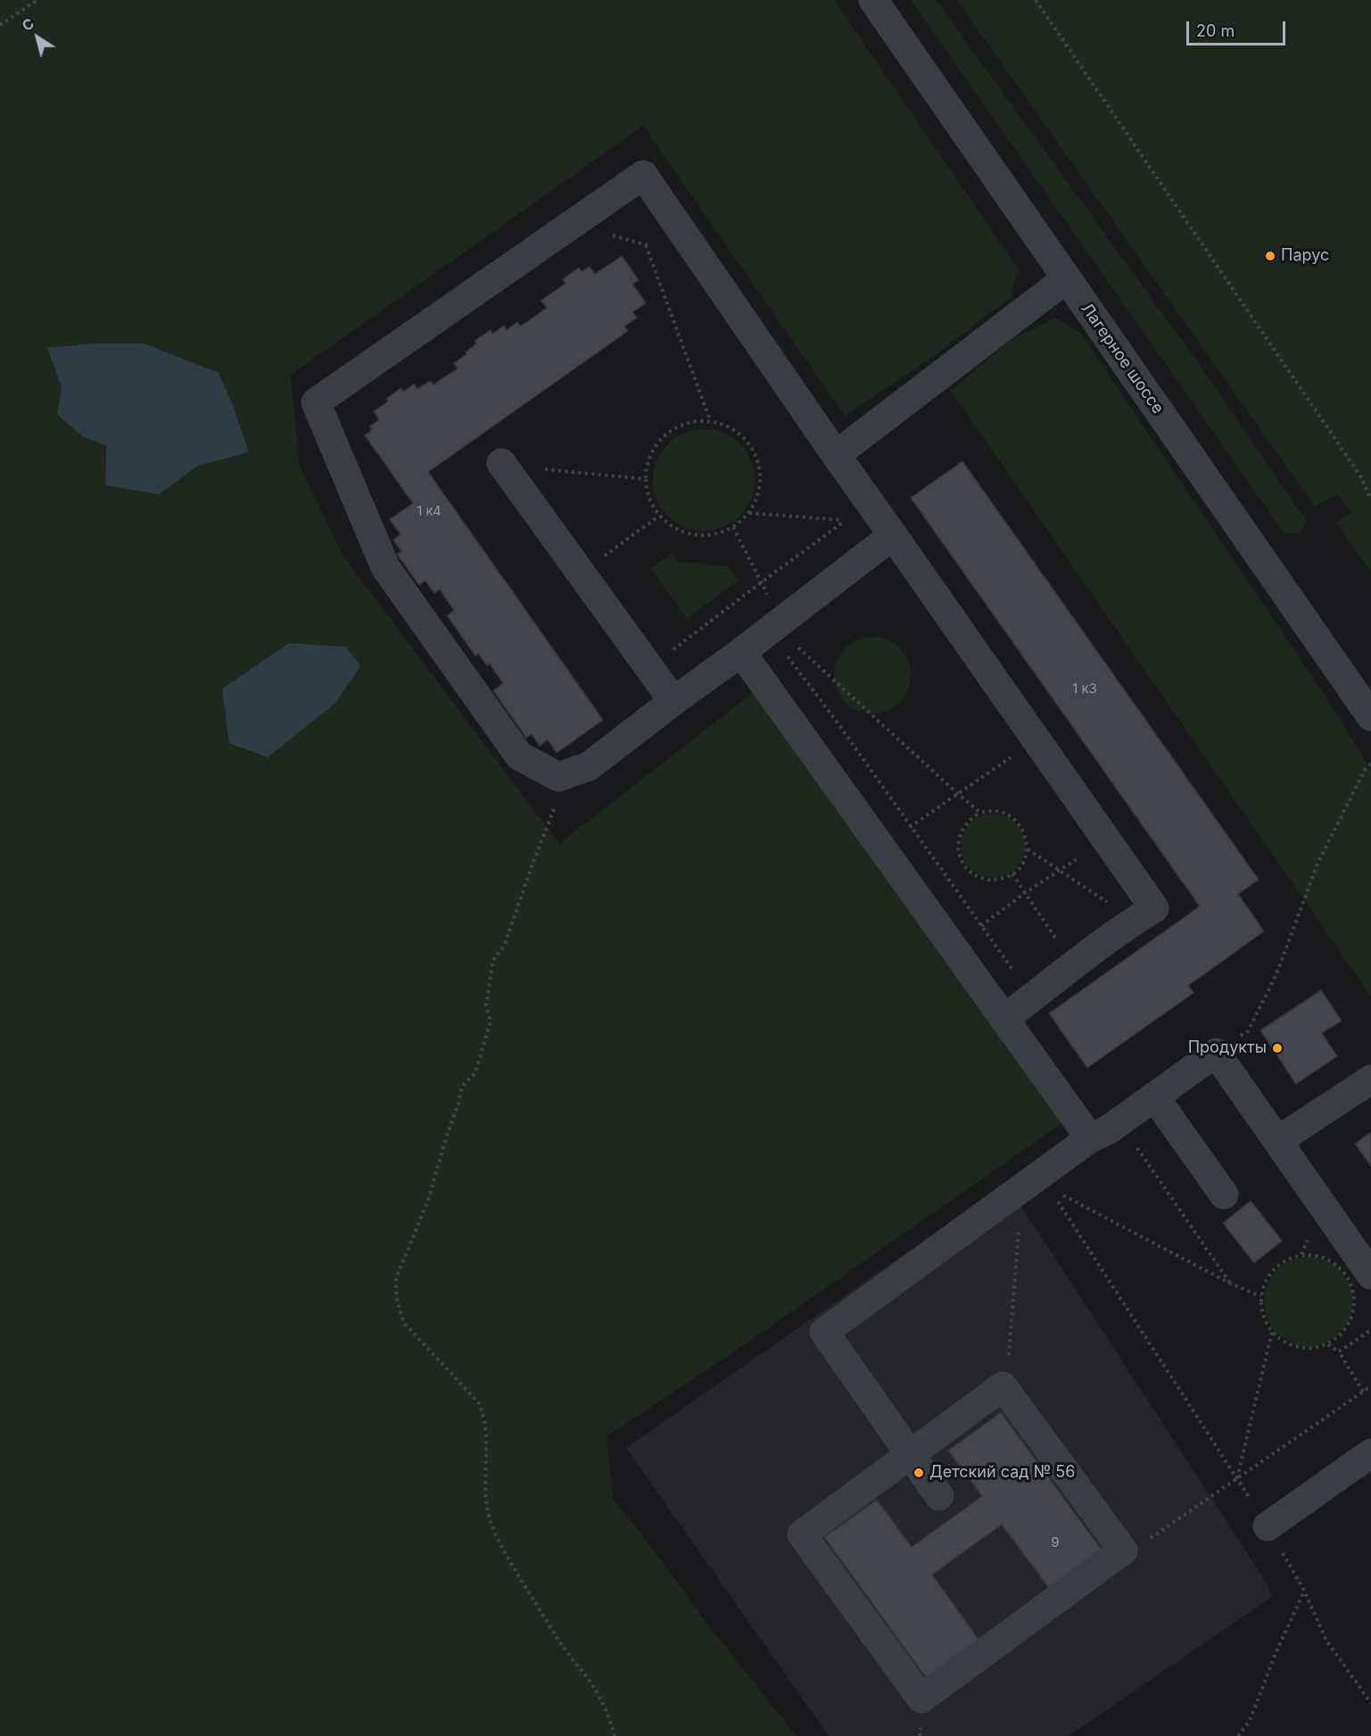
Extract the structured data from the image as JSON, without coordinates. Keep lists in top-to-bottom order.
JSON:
{
  "streets": {
    "street": ["Лагерное шоссе"]
  },
  "places": ["Парус", "Продукты", "Детский сад № 56"],
  "house_numbers": ["1 к4", "1 к3", "9"],
  "scale_bar": "20 m",
  "north": "top left"
}
